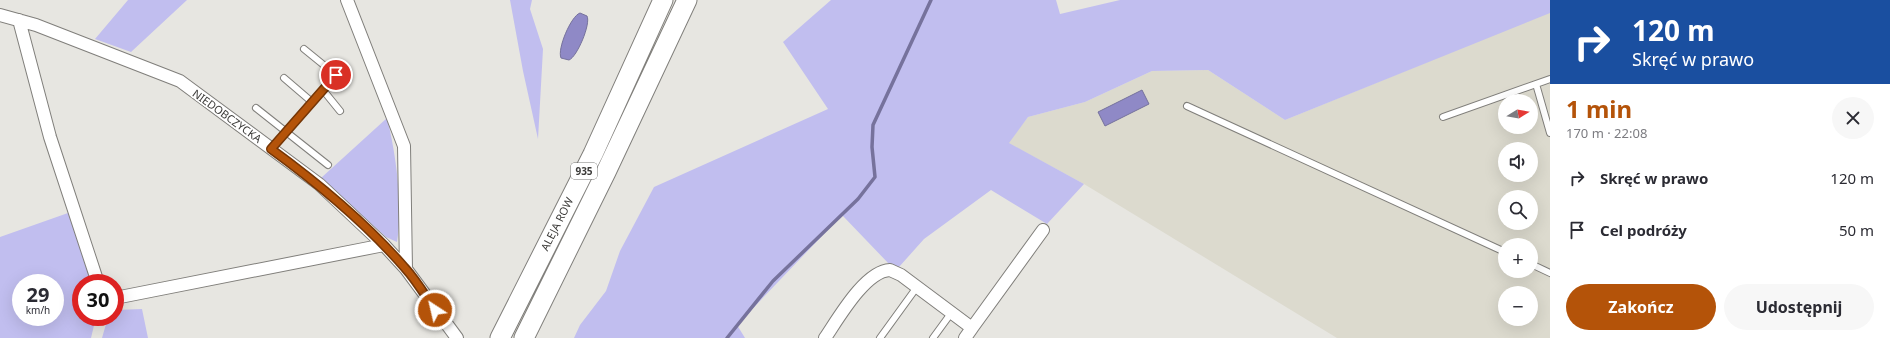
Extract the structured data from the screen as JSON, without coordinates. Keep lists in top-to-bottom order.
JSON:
{
  "streets": {
    "main road": ["935", "ALEJA ROW"],
    "street": ["NIEDOBCZYCKA"]
  },
  "north": "right",
  "page": {
    "turn": ["120 m", "Skręć w prawo"],
    "heading": ["1 min", "170 m · 22:08"],
    "map_buttons": ["+", "−"],
    "list": [
      {
        "name": "Skręć w prawo",
        "value": "120 m"
      },
      {
        "name": "Cel podróży",
        "value": "50 m"
      }
    ],
    "speed": "29 km/h",
    "limit": "30",
    "buttons": ["Zakończ", "Udostępnij"]
  }
}
